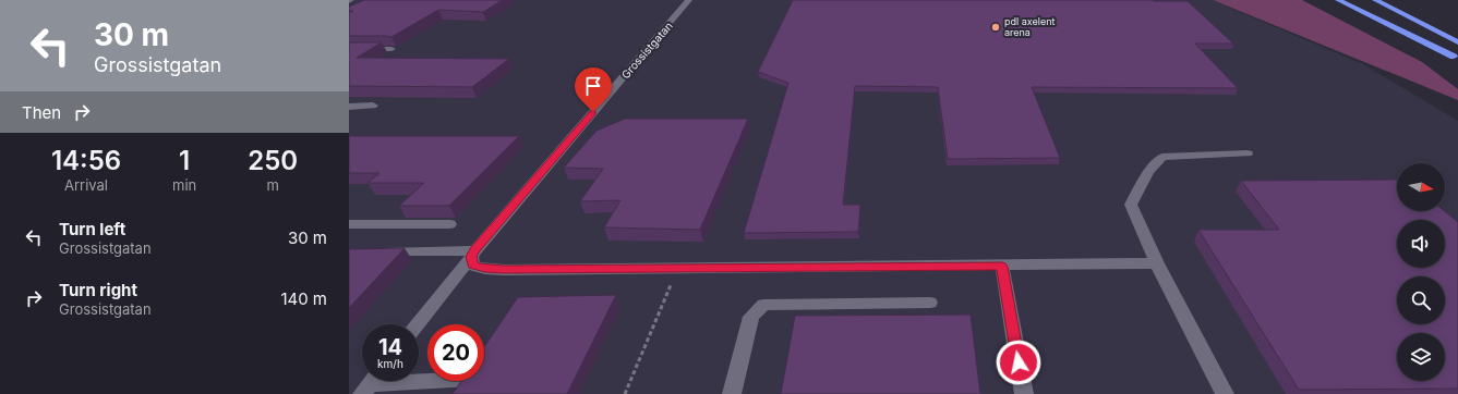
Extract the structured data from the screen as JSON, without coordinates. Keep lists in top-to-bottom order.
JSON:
{
  "streets": {
    "street": ["Grossistgatan"]
  },
  "places": ["pdl axelent arena"],
  "north": "right",
  "page": {
    "turn": ["30 m", "Grossistgatan"],
    "then": "Then",
    "eta": [
      "14:56",
      "Arrival",
      "1",
      "min",
      "250",
      "m"
    ],
    "list": [
      {
        "name": "Turn left",
        "note": "Grossistgatan",
        "value": "30 m"
      },
      {
        "name": "Turn right",
        "note": "Grossistgatan",
        "value": "140 m"
      }
    ],
    "speed": "14 km/h",
    "limit": "20"
  }
}
